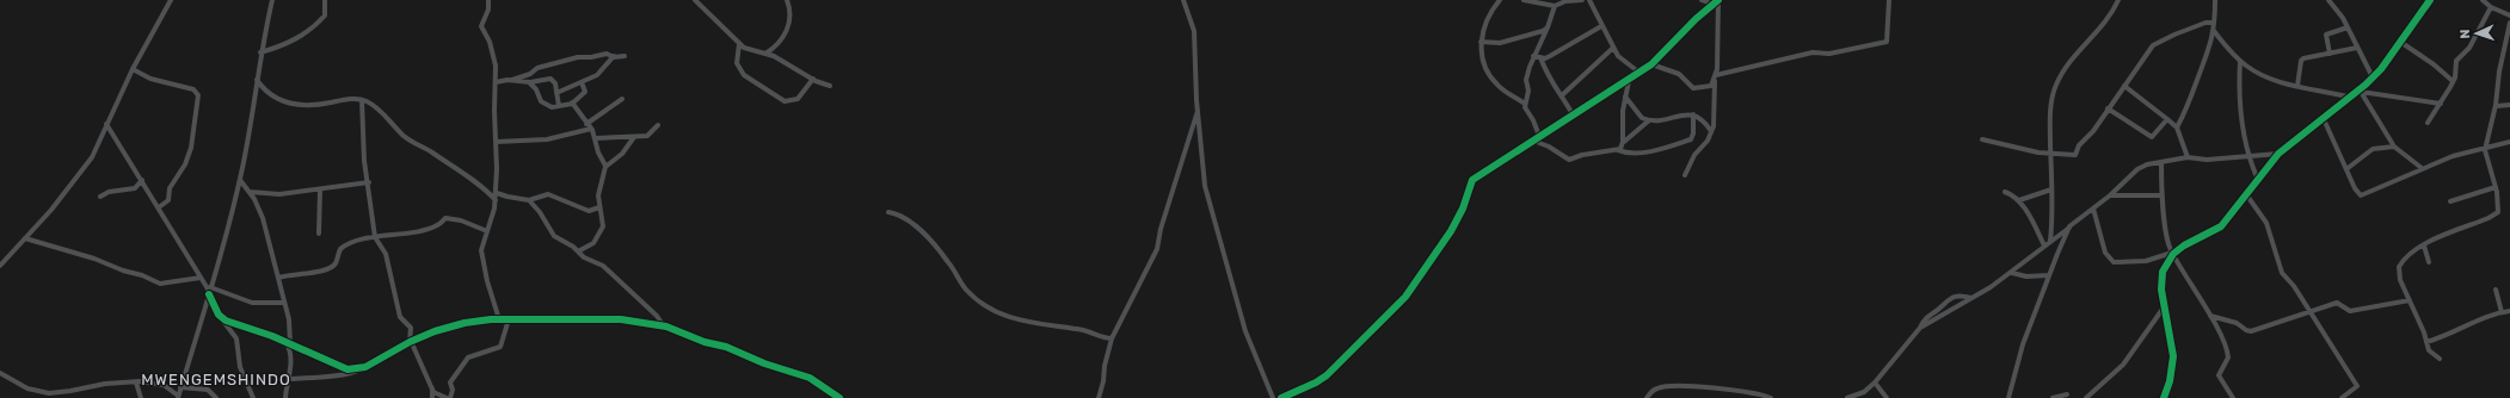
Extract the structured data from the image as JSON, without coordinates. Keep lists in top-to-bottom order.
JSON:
{
  "districts": ["MWENGEMSHINDO"],
  "north": "left"
}
